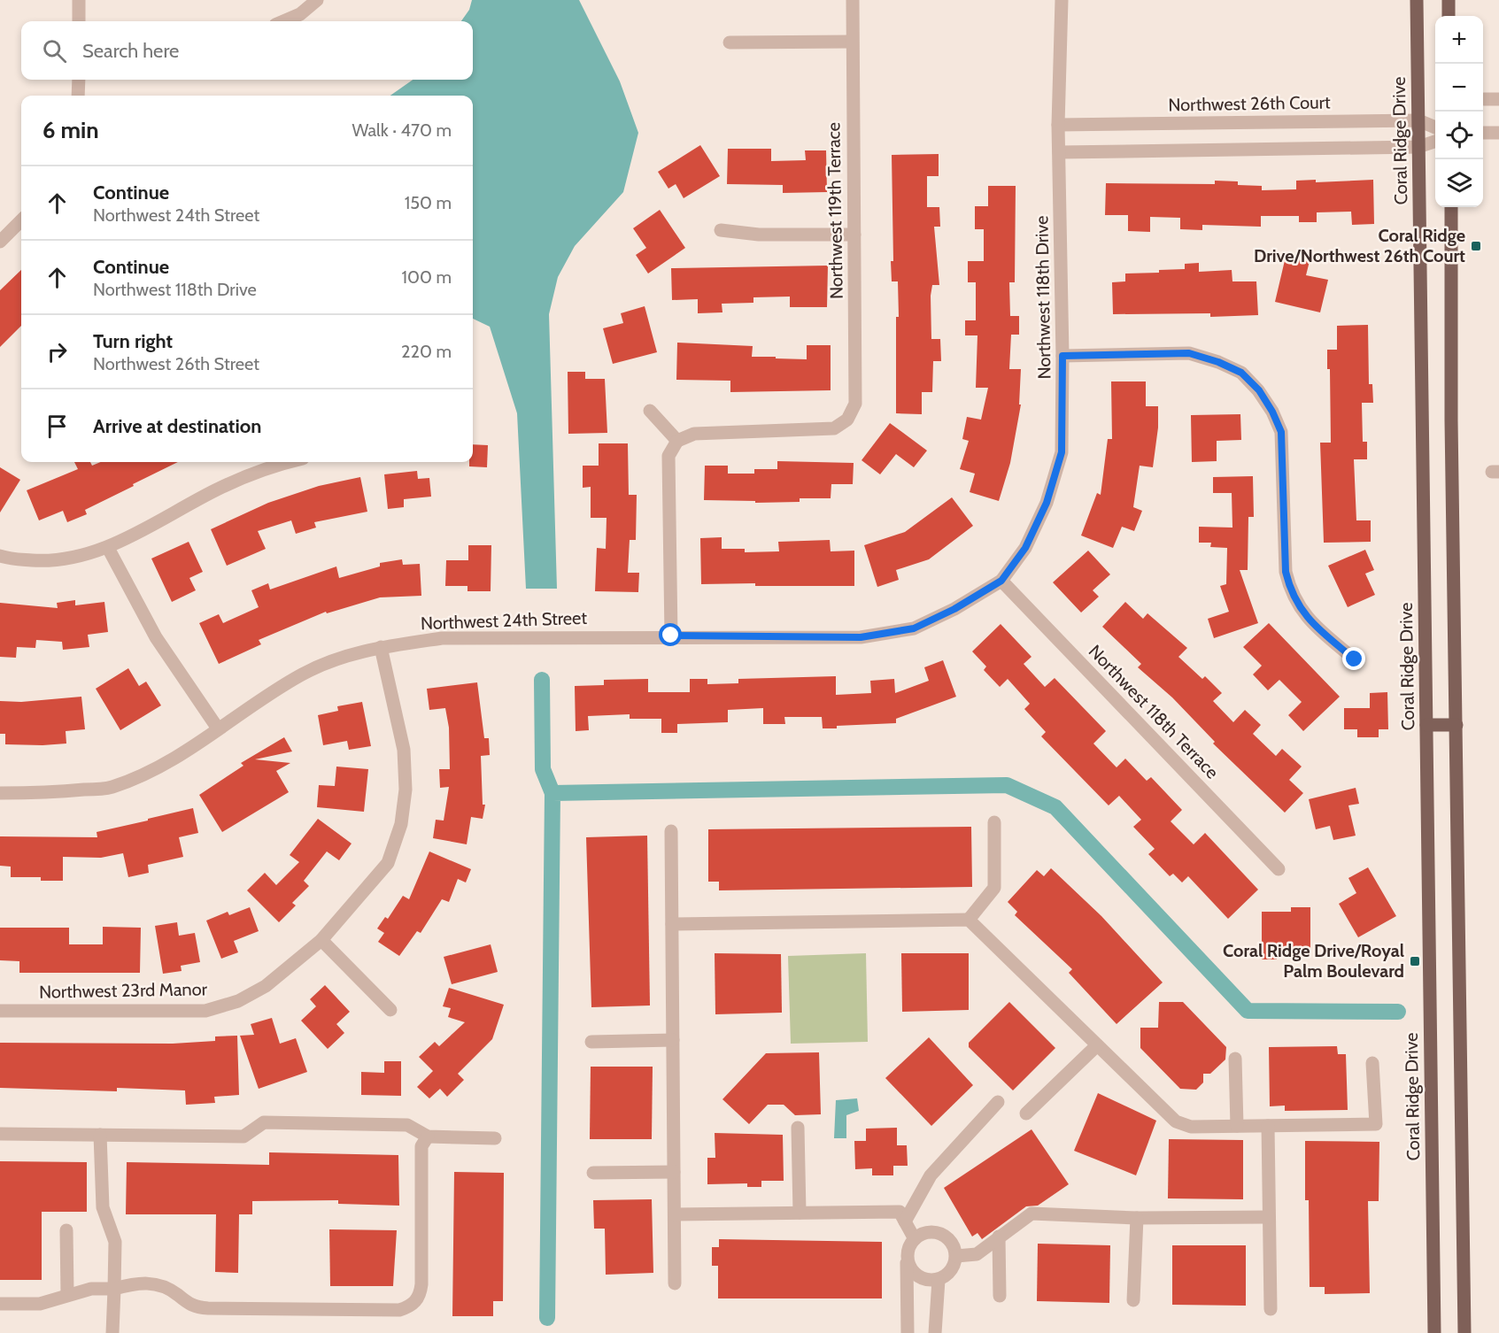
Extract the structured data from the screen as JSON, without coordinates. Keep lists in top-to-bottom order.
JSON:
{
  "streets": {
    "main road": ["Coral Ridge Drive"],
    "street": [
      "Northwest 26th Court",
      "Northwest 119th Terrace",
      "Northwest 118th Drive",
      "Northwest 24th Street",
      "Northwest 118th Terrace",
      "Northwest 23rd Manor"
    ]
  },
  "crossings": [
    ["Northwest 26th Court", "Coral Ridge Drive"],
    ["Northwest 26th Court", "Northwest 118th Drive"],
    ["Northwest 118th Drive", "Northwest 24th Street"],
    ["Northwest 118th Drive", "Northwest 118th Terrace"],
    ["Northwest 24th Street", "Northwest 118th Terrace"],
    ["Northwest 24th Street", "Northwest 23rd Manor"]
  ],
  "places": {
    "transit": ["Coral Ridge Drive/Northwest 26th Court", "Coral Ridge Drive/Royal Palm Boulevard"]
  },
  "page": {
    "map_buttons": ["+", "−"],
    "search": "Search here",
    "heading": ["6 min", "Walk · 470 m"],
    "list": [
      ["Continue", "Northwest 24th Street", "150 m"],
      ["Continue", "Northwest 118th Drive", "100 m"],
      ["Turn right", "Northwest 26th Street", "220 m"],
      "Arrive at destination"
    ]
  }
}
